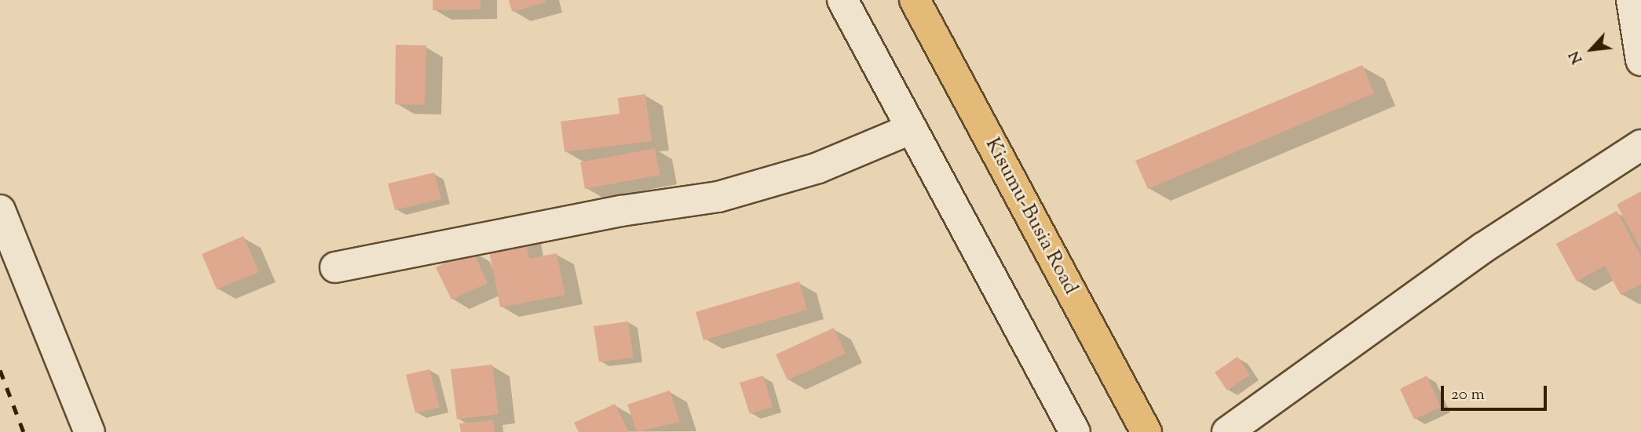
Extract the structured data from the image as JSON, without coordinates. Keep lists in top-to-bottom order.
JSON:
{
  "streets": {
    "highway": ["Kisumu-Busia Road"]
  },
  "scale_bar": "20 m",
  "north": "bottom left"
}
